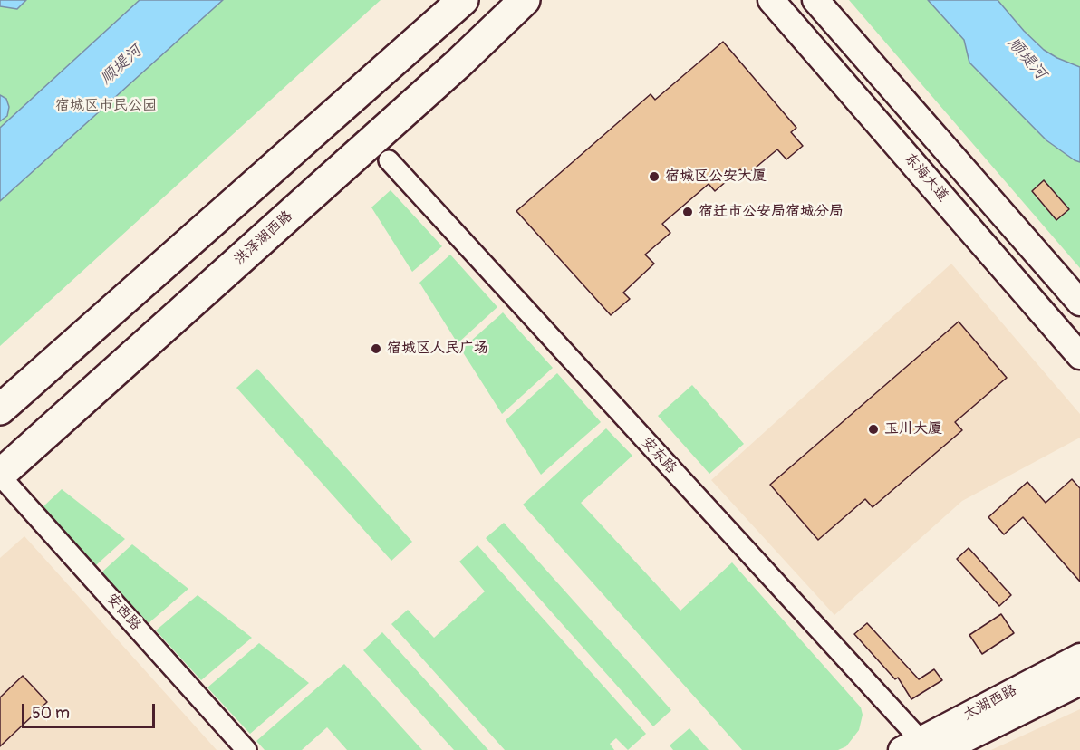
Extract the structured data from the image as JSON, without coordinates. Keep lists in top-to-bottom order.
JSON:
{
  "streets": {
    "main road": ["洪泽湖西路"],
    "street": [
      "东海大道",
      "安东路",
      "安西路",
      "太湖西路"
    ]
  },
  "crossings": [
    ["洪泽湖西路", "安西路"],
    ["安东路", "太湖西路"]
  ],
  "water": ["顺堤河"],
  "parks": ["宿城区市民公园"],
  "places": [
    "宿城区公安大厦",
    "宿迁市公安局宿城分局",
    "宿城区人民广场",
    "玉川大厦"
  ],
  "scale_bar": "50 m"
}
